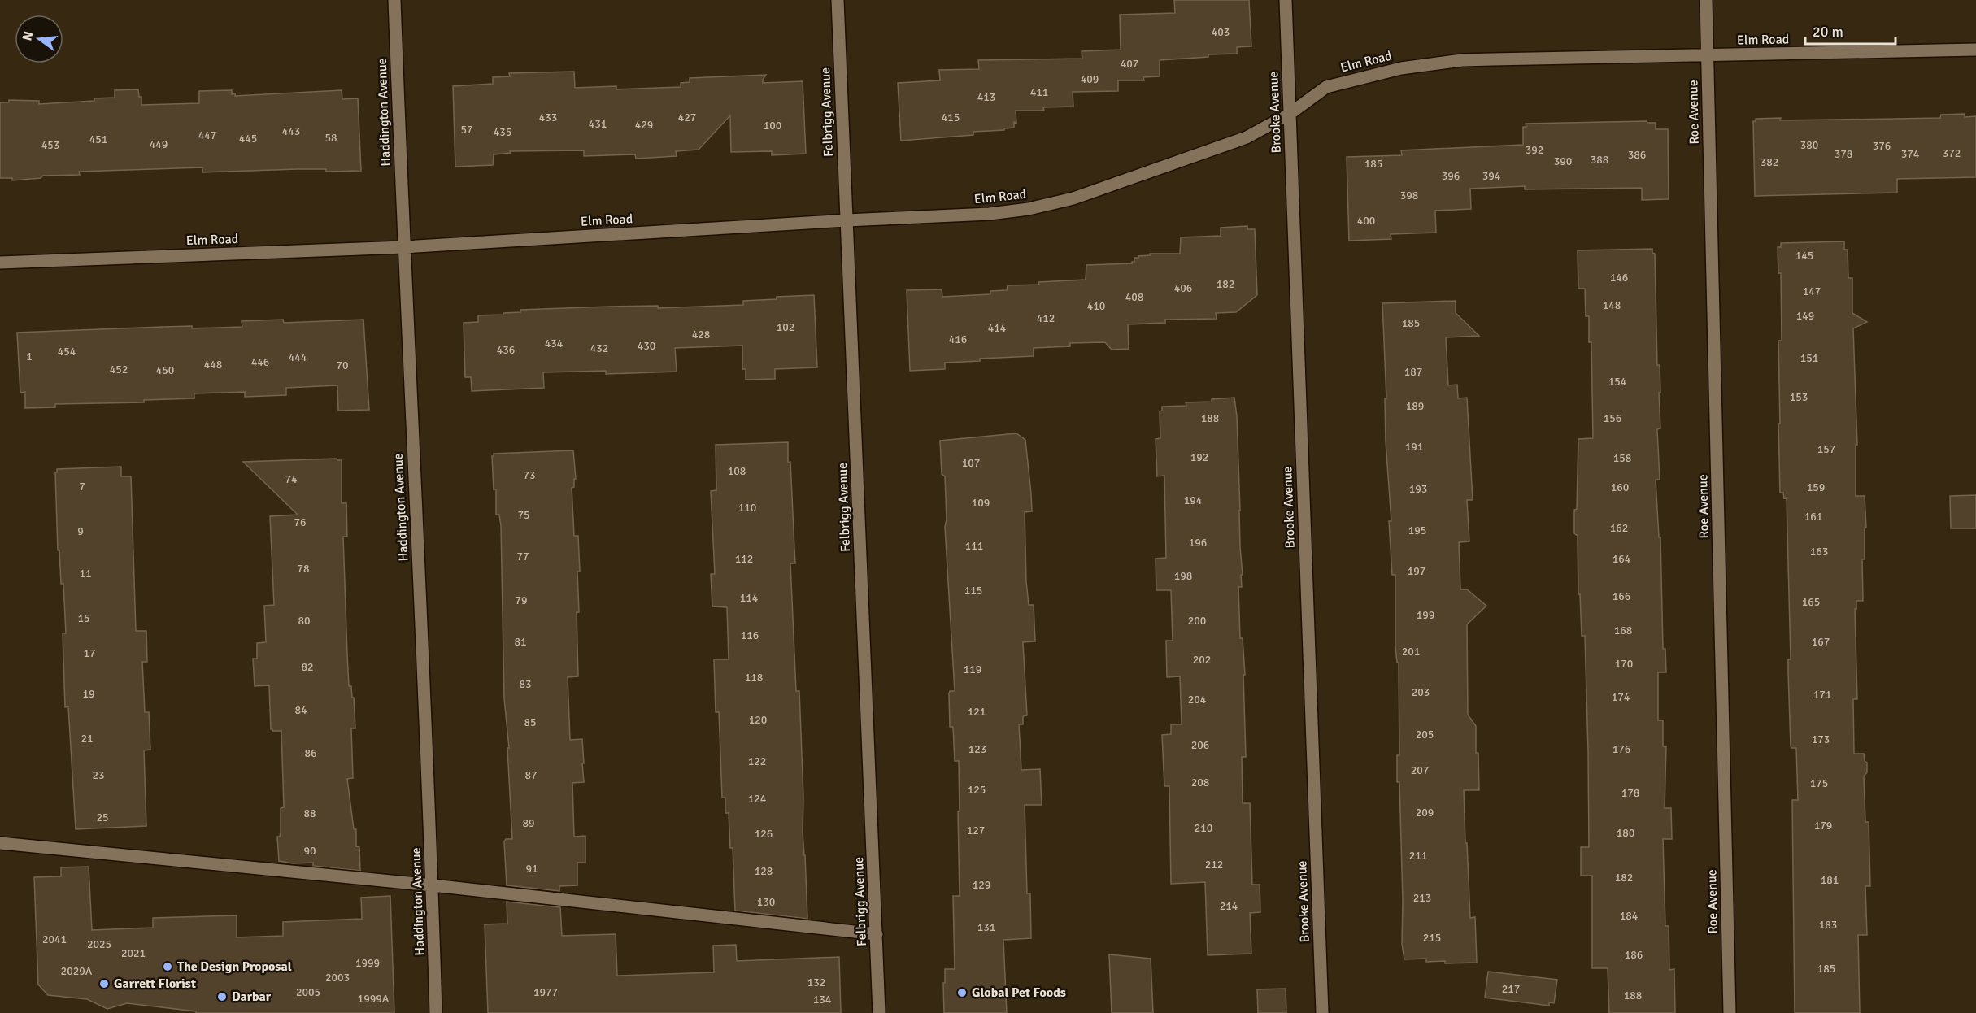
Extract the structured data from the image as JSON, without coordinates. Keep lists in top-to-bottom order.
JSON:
{
  "streets": {
    "street": [
      "Elm Road",
      "Haddington Avenue",
      "Felbrigg Avenue",
      "Brooke Avenue",
      "Roe Avenue"
    ]
  },
  "crossings": [
    ["Elm Road", "Haddington Avenue"],
    ["Elm Road", "Felbrigg Avenue"],
    ["Elm Road", "Brooke Avenue"],
    ["Elm Road", "Roe Avenue"]
  ],
  "places": [
    "The Design Proposal",
    "Garrett Florist",
    "Global Pet Foods",
    "Darbar"
  ],
  "house_numbers": [
    "403",
    "407",
    "409",
    "411",
    "413",
    "433",
    "427",
    "415",
    "431",
    "429",
    "100",
    "57",
    "443",
    "435",
    "447",
    "58",
    "445",
    "451",
    "449",
    "453",
    "380",
    "376",
    "392",
    "372",
    "378",
    "374",
    "386",
    "388",
    "390",
    "382",
    "185",
    "396",
    "394",
    "398",
    "400",
    "145",
    "146",
    "182",
    "406",
    "147",
    "408",
    "148",
    "410",
    "149",
    "412",
    "185",
    "102",
    "414",
    "428",
    "416",
    "434",
    "430",
    "432",
    "436",
    "454",
    "1",
    "444",
    "151",
    "446",
    "448",
    "70",
    "452",
    "450",
    "187",
    "154",
    "153",
    "189",
    "188",
    "156",
    "191",
    "157",
    "192",
    "158",
    "107",
    "108",
    "73",
    "74",
    "7",
    "160",
    "159",
    "193",
    "194",
    "109",
    "110",
    "75",
    "161",
    "76",
    "162",
    "195",
    "9",
    "196",
    "111",
    "163",
    "77",
    "112",
    "164",
    "78",
    "197",
    "11",
    "198",
    "115",
    "166",
    "114",
    "79",
    "165",
    "199",
    "15",
    "80",
    "200",
    "168",
    "116",
    "81",
    "167",
    "201",
    "17",
    "202",
    "170",
    "82",
    "119",
    "118",
    "83",
    "203",
    "19",
    "171",
    "174",
    "204",
    "84",
    "121",
    "120",
    "85",
    "205",
    "21",
    "173",
    "206",
    "123",
    "176",
    "86",
    "122",
    "207",
    "23",
    "87",
    "208",
    "175",
    "125",
    "178",
    "124",
    "209",
    "88",
    "25",
    "89",
    "179",
    "210",
    "127",
    "180",
    "126",
    "90",
    "211",
    "212",
    "91",
    "128",
    "182",
    "181",
    "129",
    "213",
    "130",
    "214",
    "184",
    "183",
    "131",
    "215",
    "2041",
    "2025",
    "2021",
    "186",
    "1999",
    "185",
    "2029A",
    "2003",
    "132",
    "217",
    "2005",
    "1977",
    "188",
    "1999A",
    "134"
  ],
  "scale_bar": "20 m",
  "north": "left"
}
